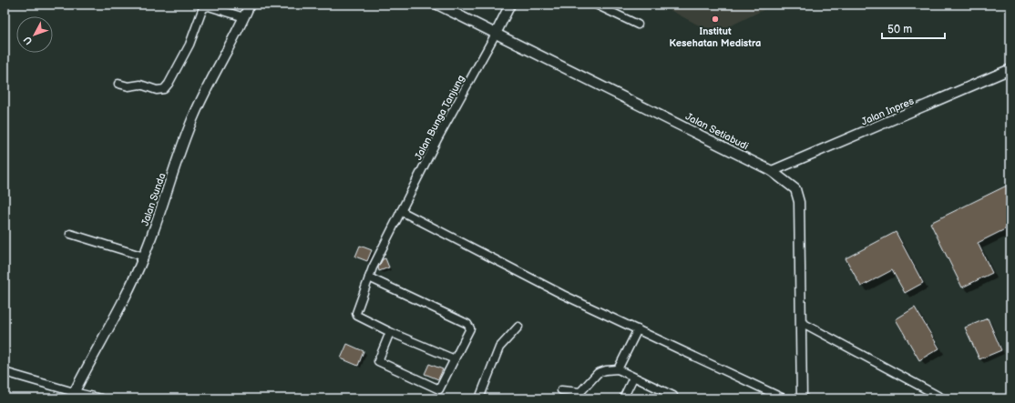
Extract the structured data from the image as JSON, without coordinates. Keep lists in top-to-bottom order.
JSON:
{
  "streets": {
    "street": [
      "Jalan Inpres",
      "Jalan Bunga Tanjung",
      "Jalan Setiabudi",
      "Jalan Sunda"
    ]
  },
  "crossings": [
    ["Jalan Inpres", "Jalan Setiabudi"],
    ["Jalan Bunga Tanjung", "Jalan Setiabudi"]
  ],
  "places": ["Institut Kesehatan Medistra"],
  "scale_bar": "50 m",
  "north": "bottom left"
}
